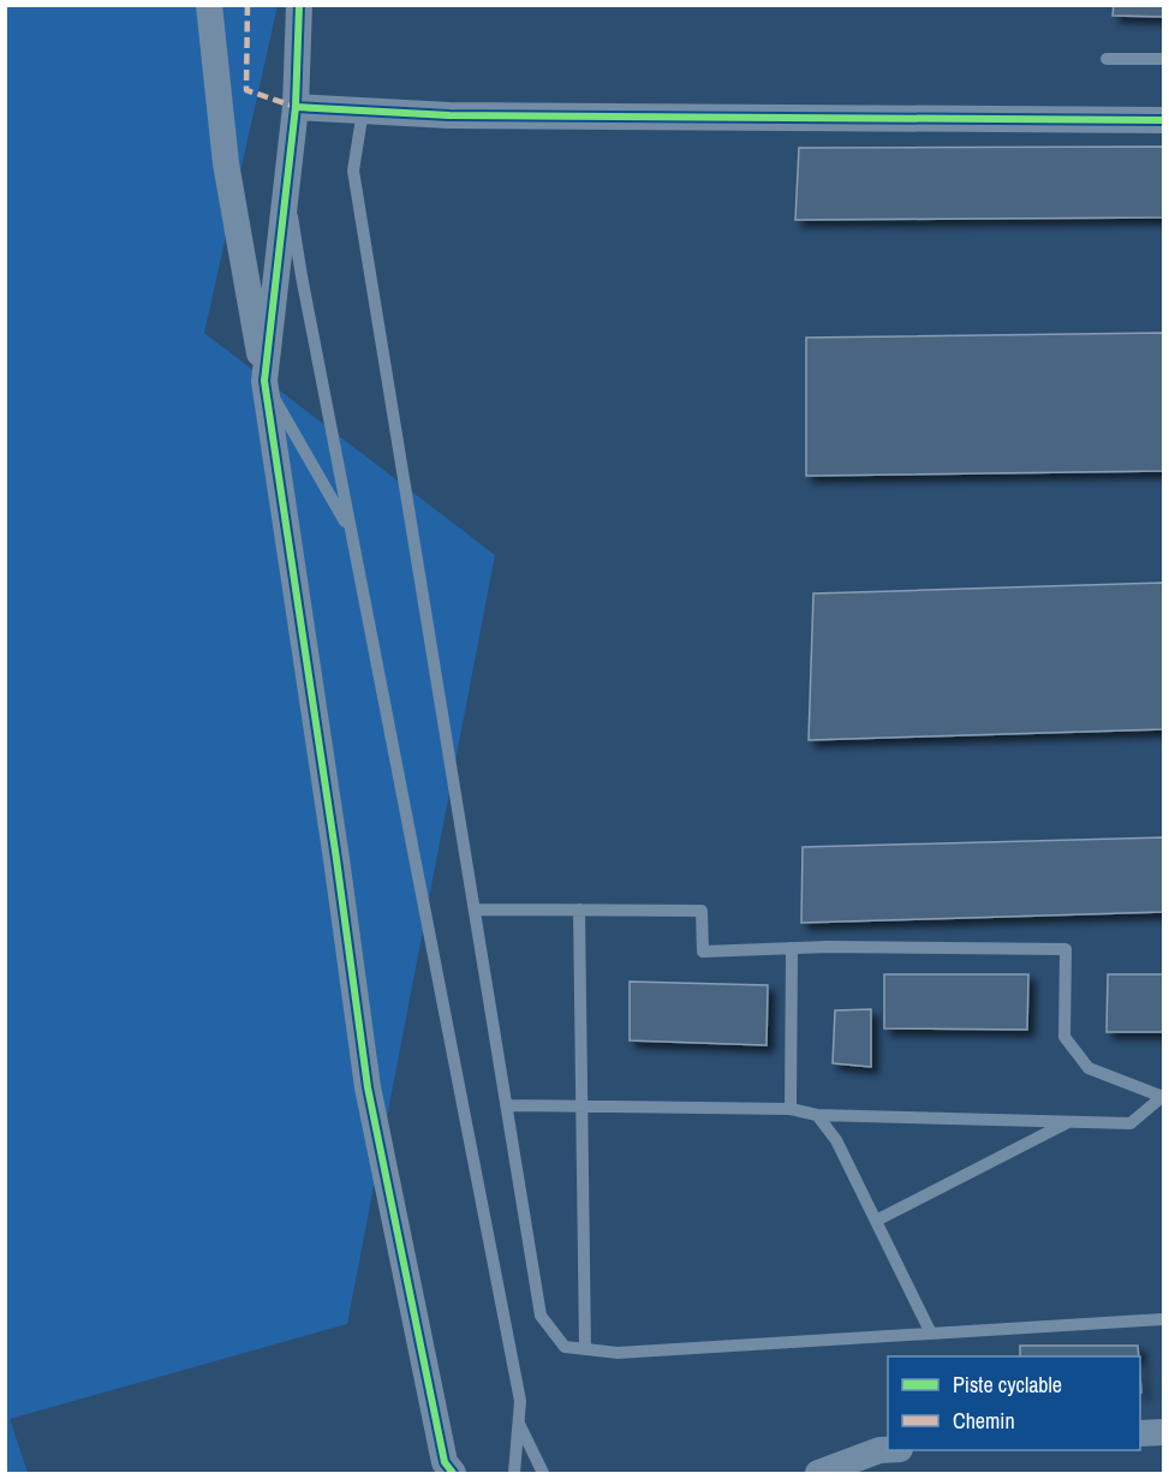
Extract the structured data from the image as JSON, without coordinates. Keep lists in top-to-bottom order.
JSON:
{
  "legend": ["Piste cyclable", "Chemin"]
}
